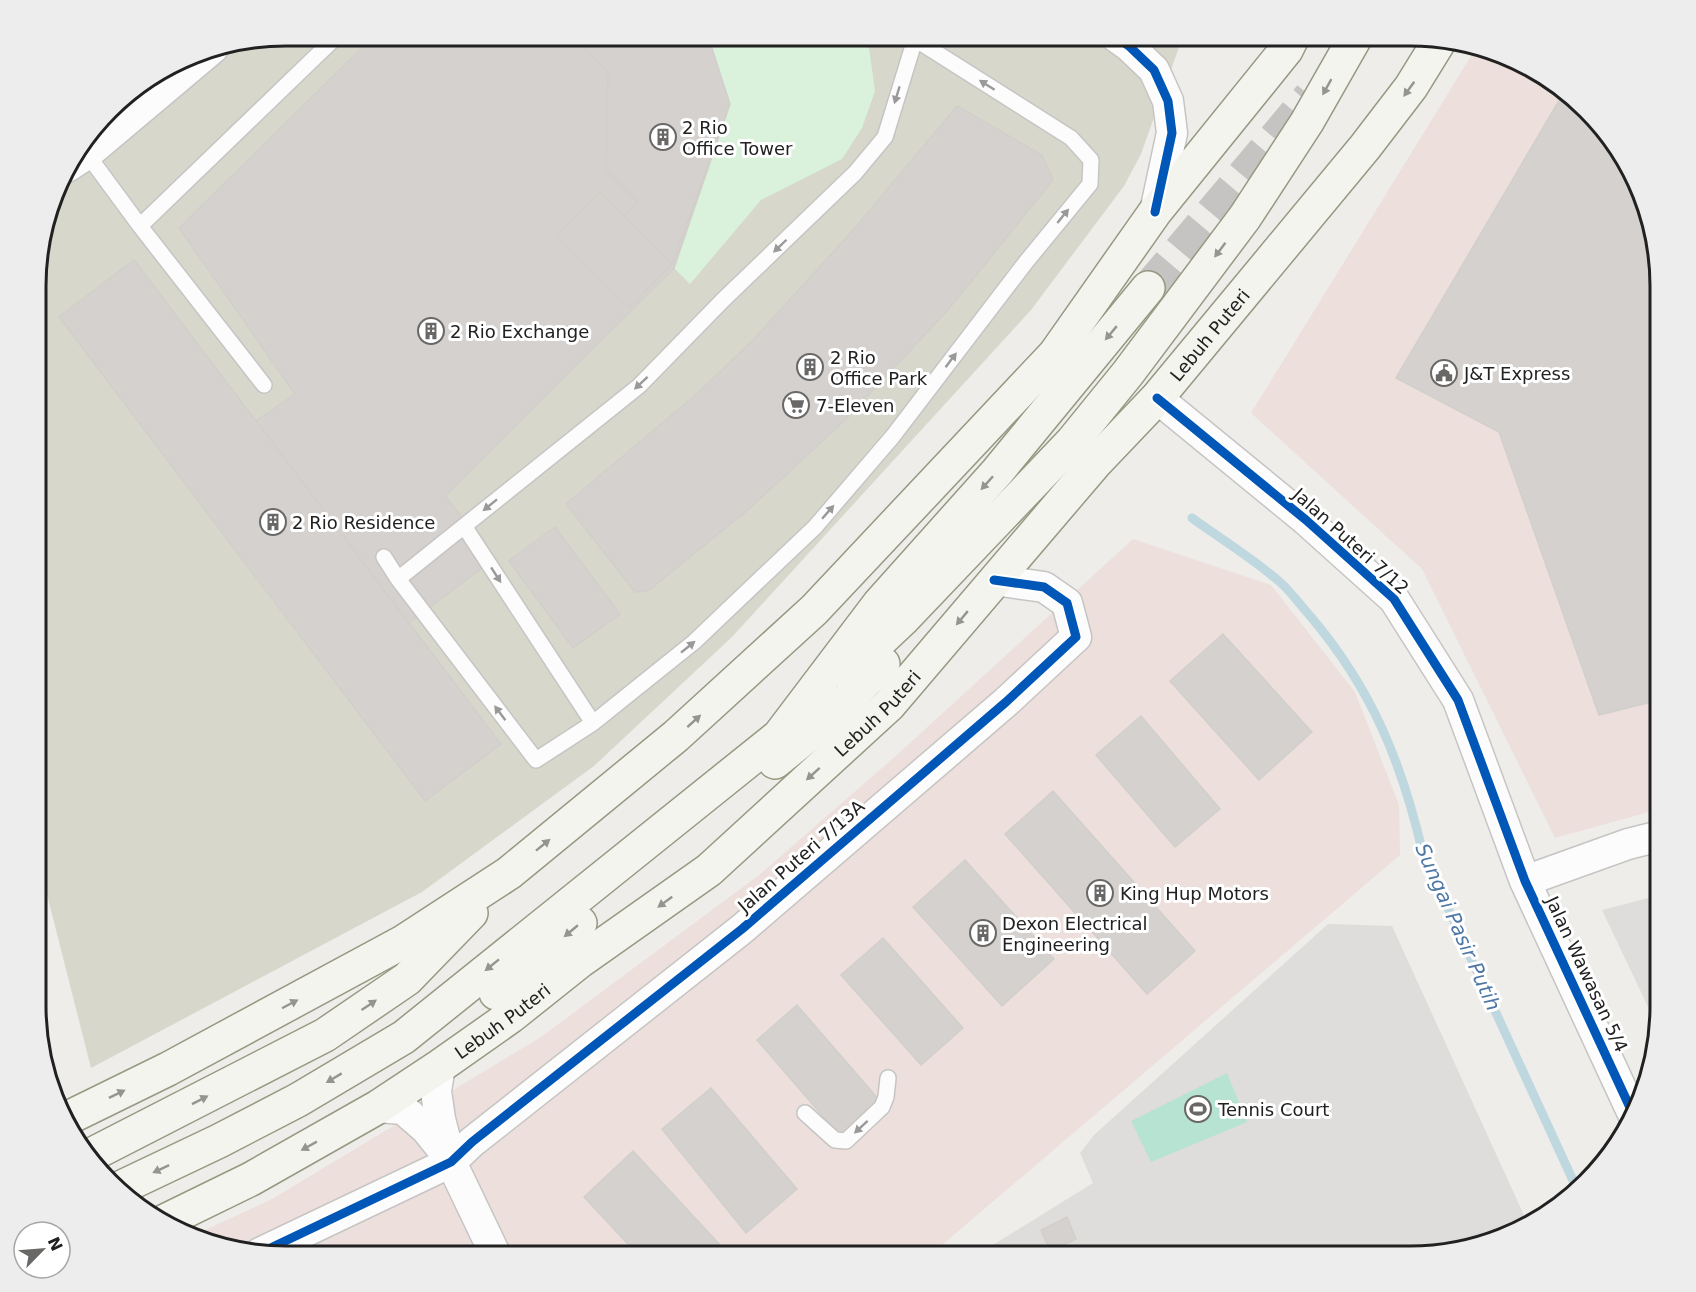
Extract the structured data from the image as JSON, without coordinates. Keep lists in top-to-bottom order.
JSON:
{
  "streets": {
    "main road": ["Lebuh Puteri"],
    "street": ["Jalan Puteri 7/12", "Jalan Puteri 7/13A", "Jalan Wawasan 5/4"]
  },
  "crossings": [
    ["Lebuh Puteri", "Jalan Puteri 7/12"],
    ["Lebuh Puteri", "Jalan Puteri 7/13A"],
    ["Jalan Puteri 7/12", "Jalan Wawasan 5/4"]
  ],
  "water": ["Sungai Pasir Putih"],
  "places": {
    "building": [
      "2 Rio Office Tower",
      "2 Rio Exchange",
      "2 Rio Office Park",
      "2 Rio Residence",
      "King Hup Motors",
      "Dexon Electrical Engineering"
    ],
    "public building": ["J&T Express"],
    "supermarket": ["7-Eleven"],
    "sports": ["Tennis Court"]
  },
  "north": "top right"
}
